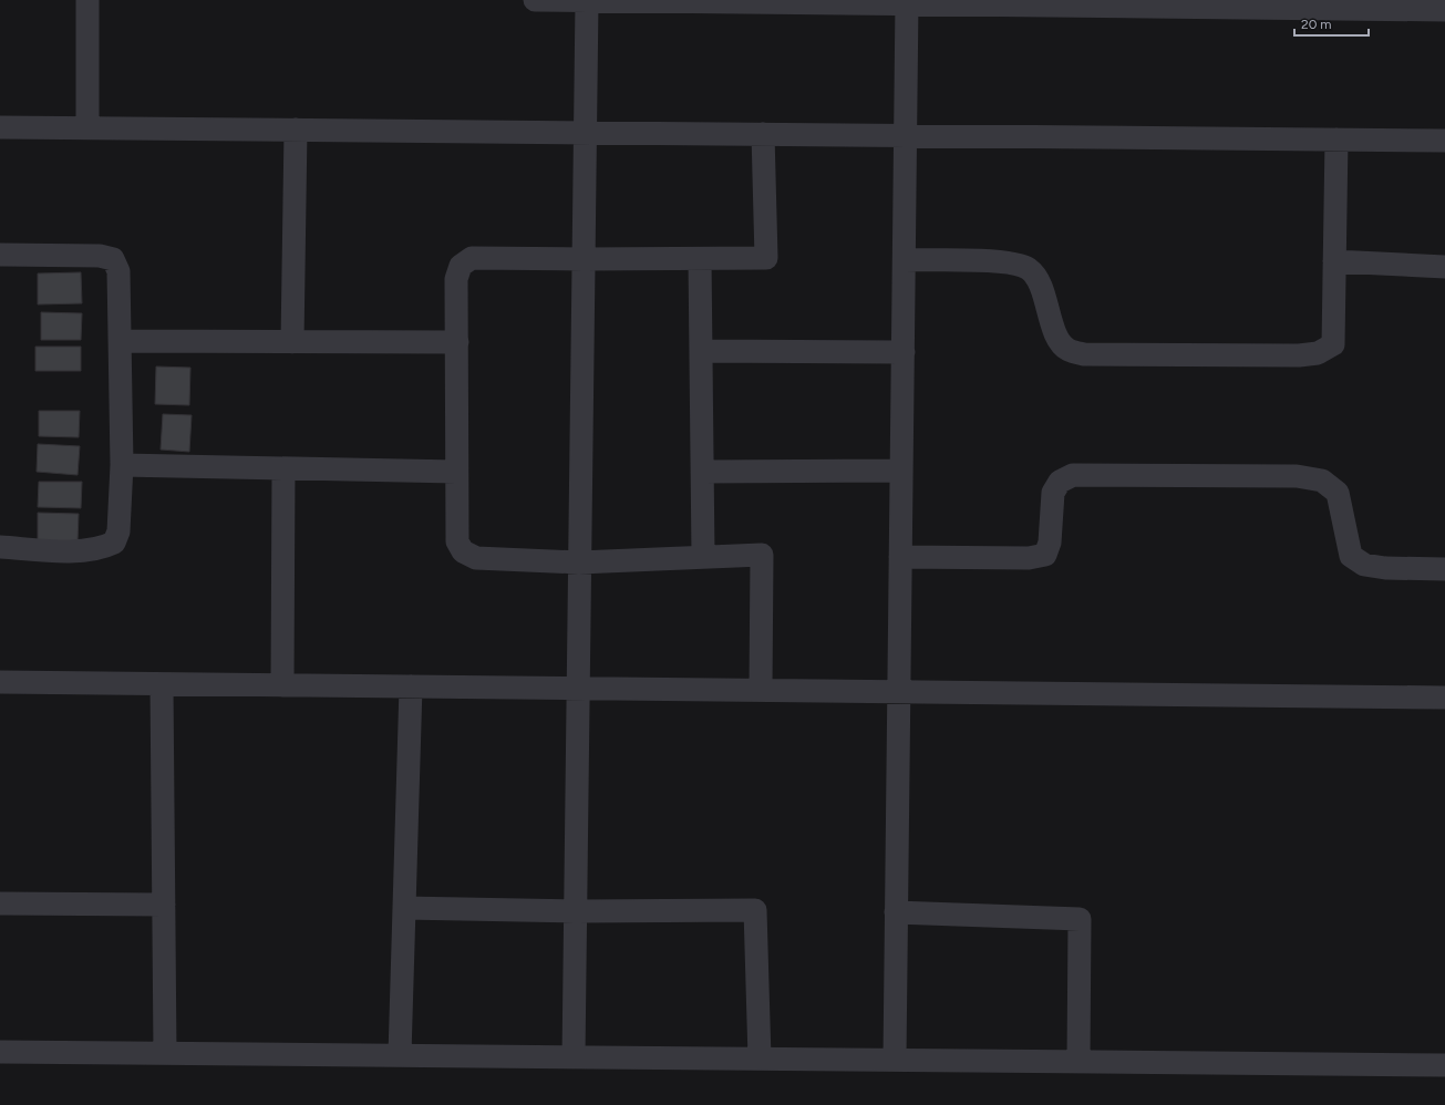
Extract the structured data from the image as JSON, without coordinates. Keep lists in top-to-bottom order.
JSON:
{
  "scale_bar": "20 m"
}
